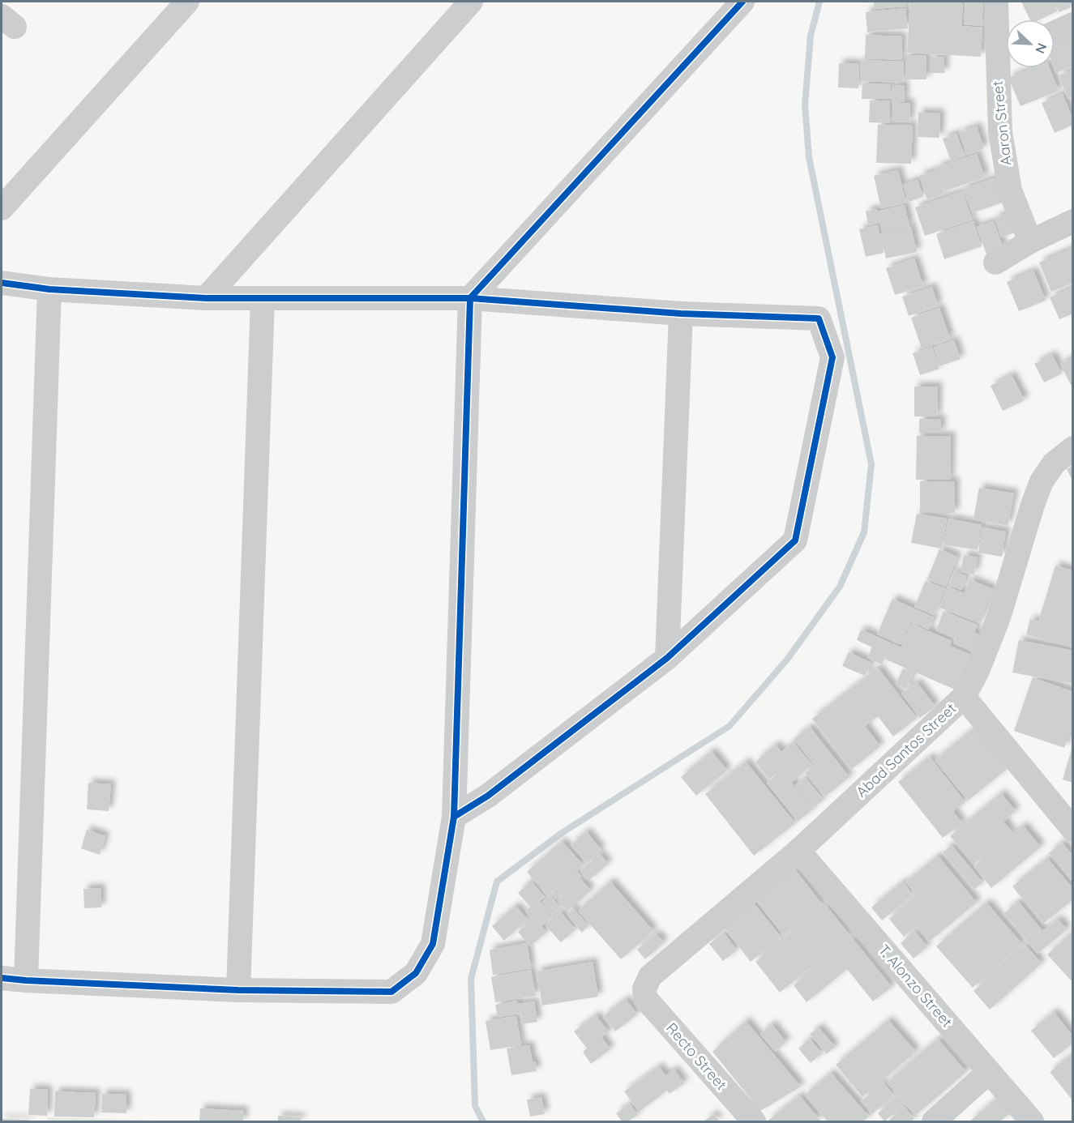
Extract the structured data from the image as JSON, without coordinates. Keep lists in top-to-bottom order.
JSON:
{
  "streets": {
    "street": [
      "Aaron Street",
      "Abad Santos Street",
      "T. Alonzo Street",
      "Recto Street"
    ]
  },
  "crossings": [
    ["Abad Santos Street", "T. Alonzo Street"],
    ["Abad Santos Street", "Recto Street"]
  ],
  "north": "bottom right"
}
